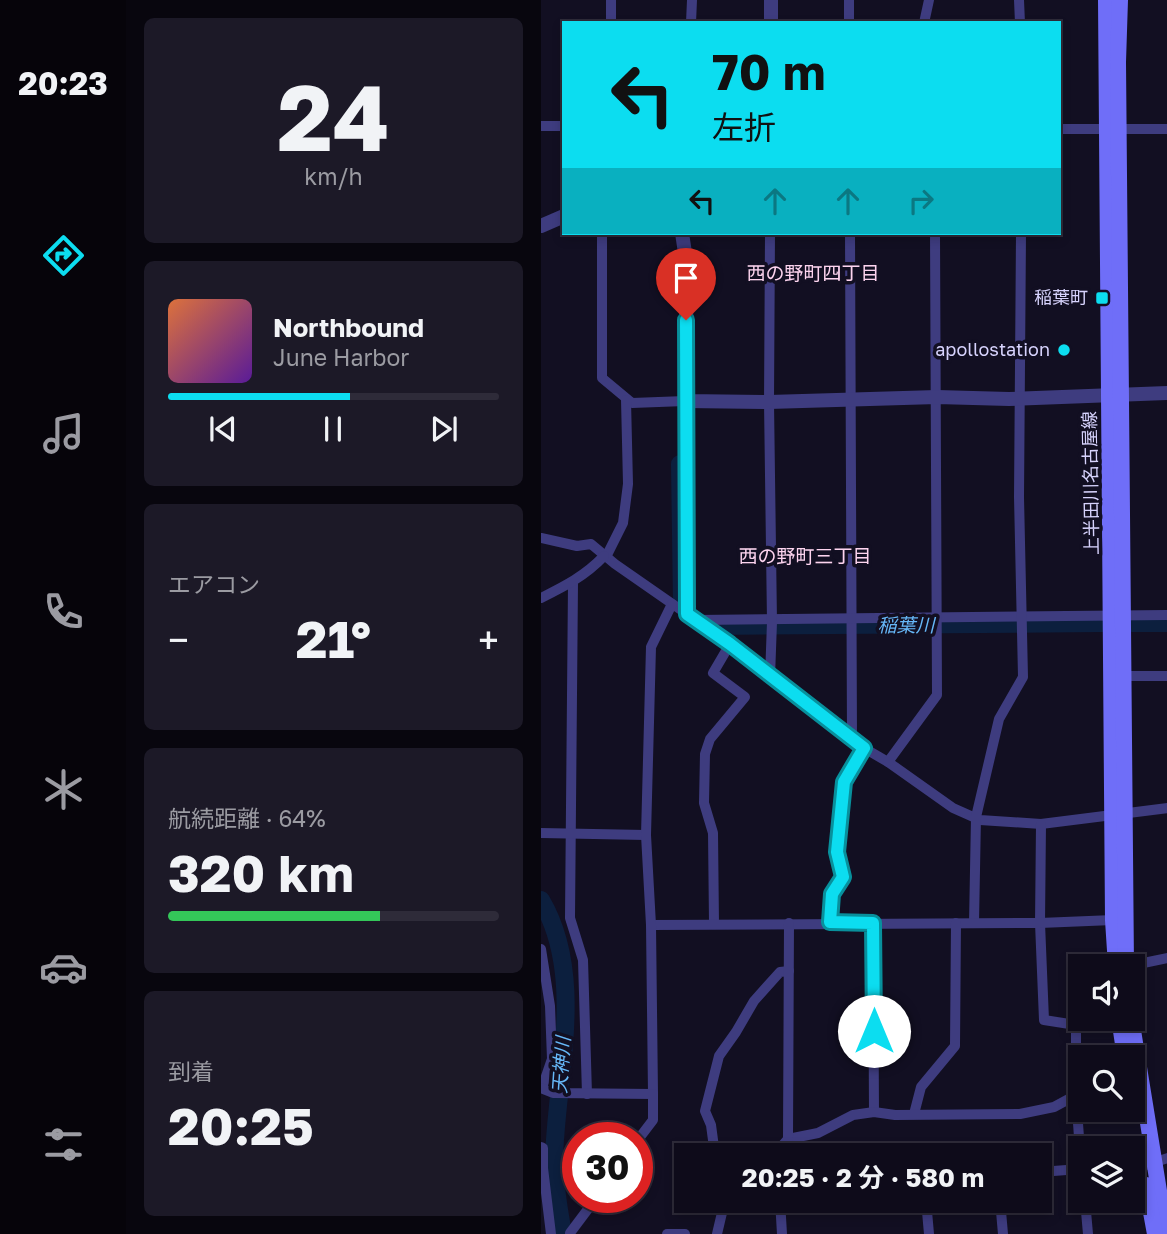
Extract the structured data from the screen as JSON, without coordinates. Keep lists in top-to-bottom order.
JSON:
{
  "streets": {
    "main road": ["上半田川名古屋線"]
  },
  "districts": ["西の野町四丁目", "西の野町三丁目"],
  "water": ["稲葉川", "天神川"],
  "places": {
    "transit": ["稲葉町"],
    "other": ["apollostation"]
  },
  "page": {
    "tabs": "20:23",
    "tile": [
      ["24", "km/h"],
      "エアコン",
      ["航続距離 · 64%", "320 km"],
      ["到着", "20:25"]
    ],
    "turn": ["70 m", "左折"],
    "song": ["Northbound", "June Harbor"],
    "heat": ["−", "21°", "+"],
    "limit": "30",
    "trip": "20:25 · 2 分 · 580 m"
  }
}
